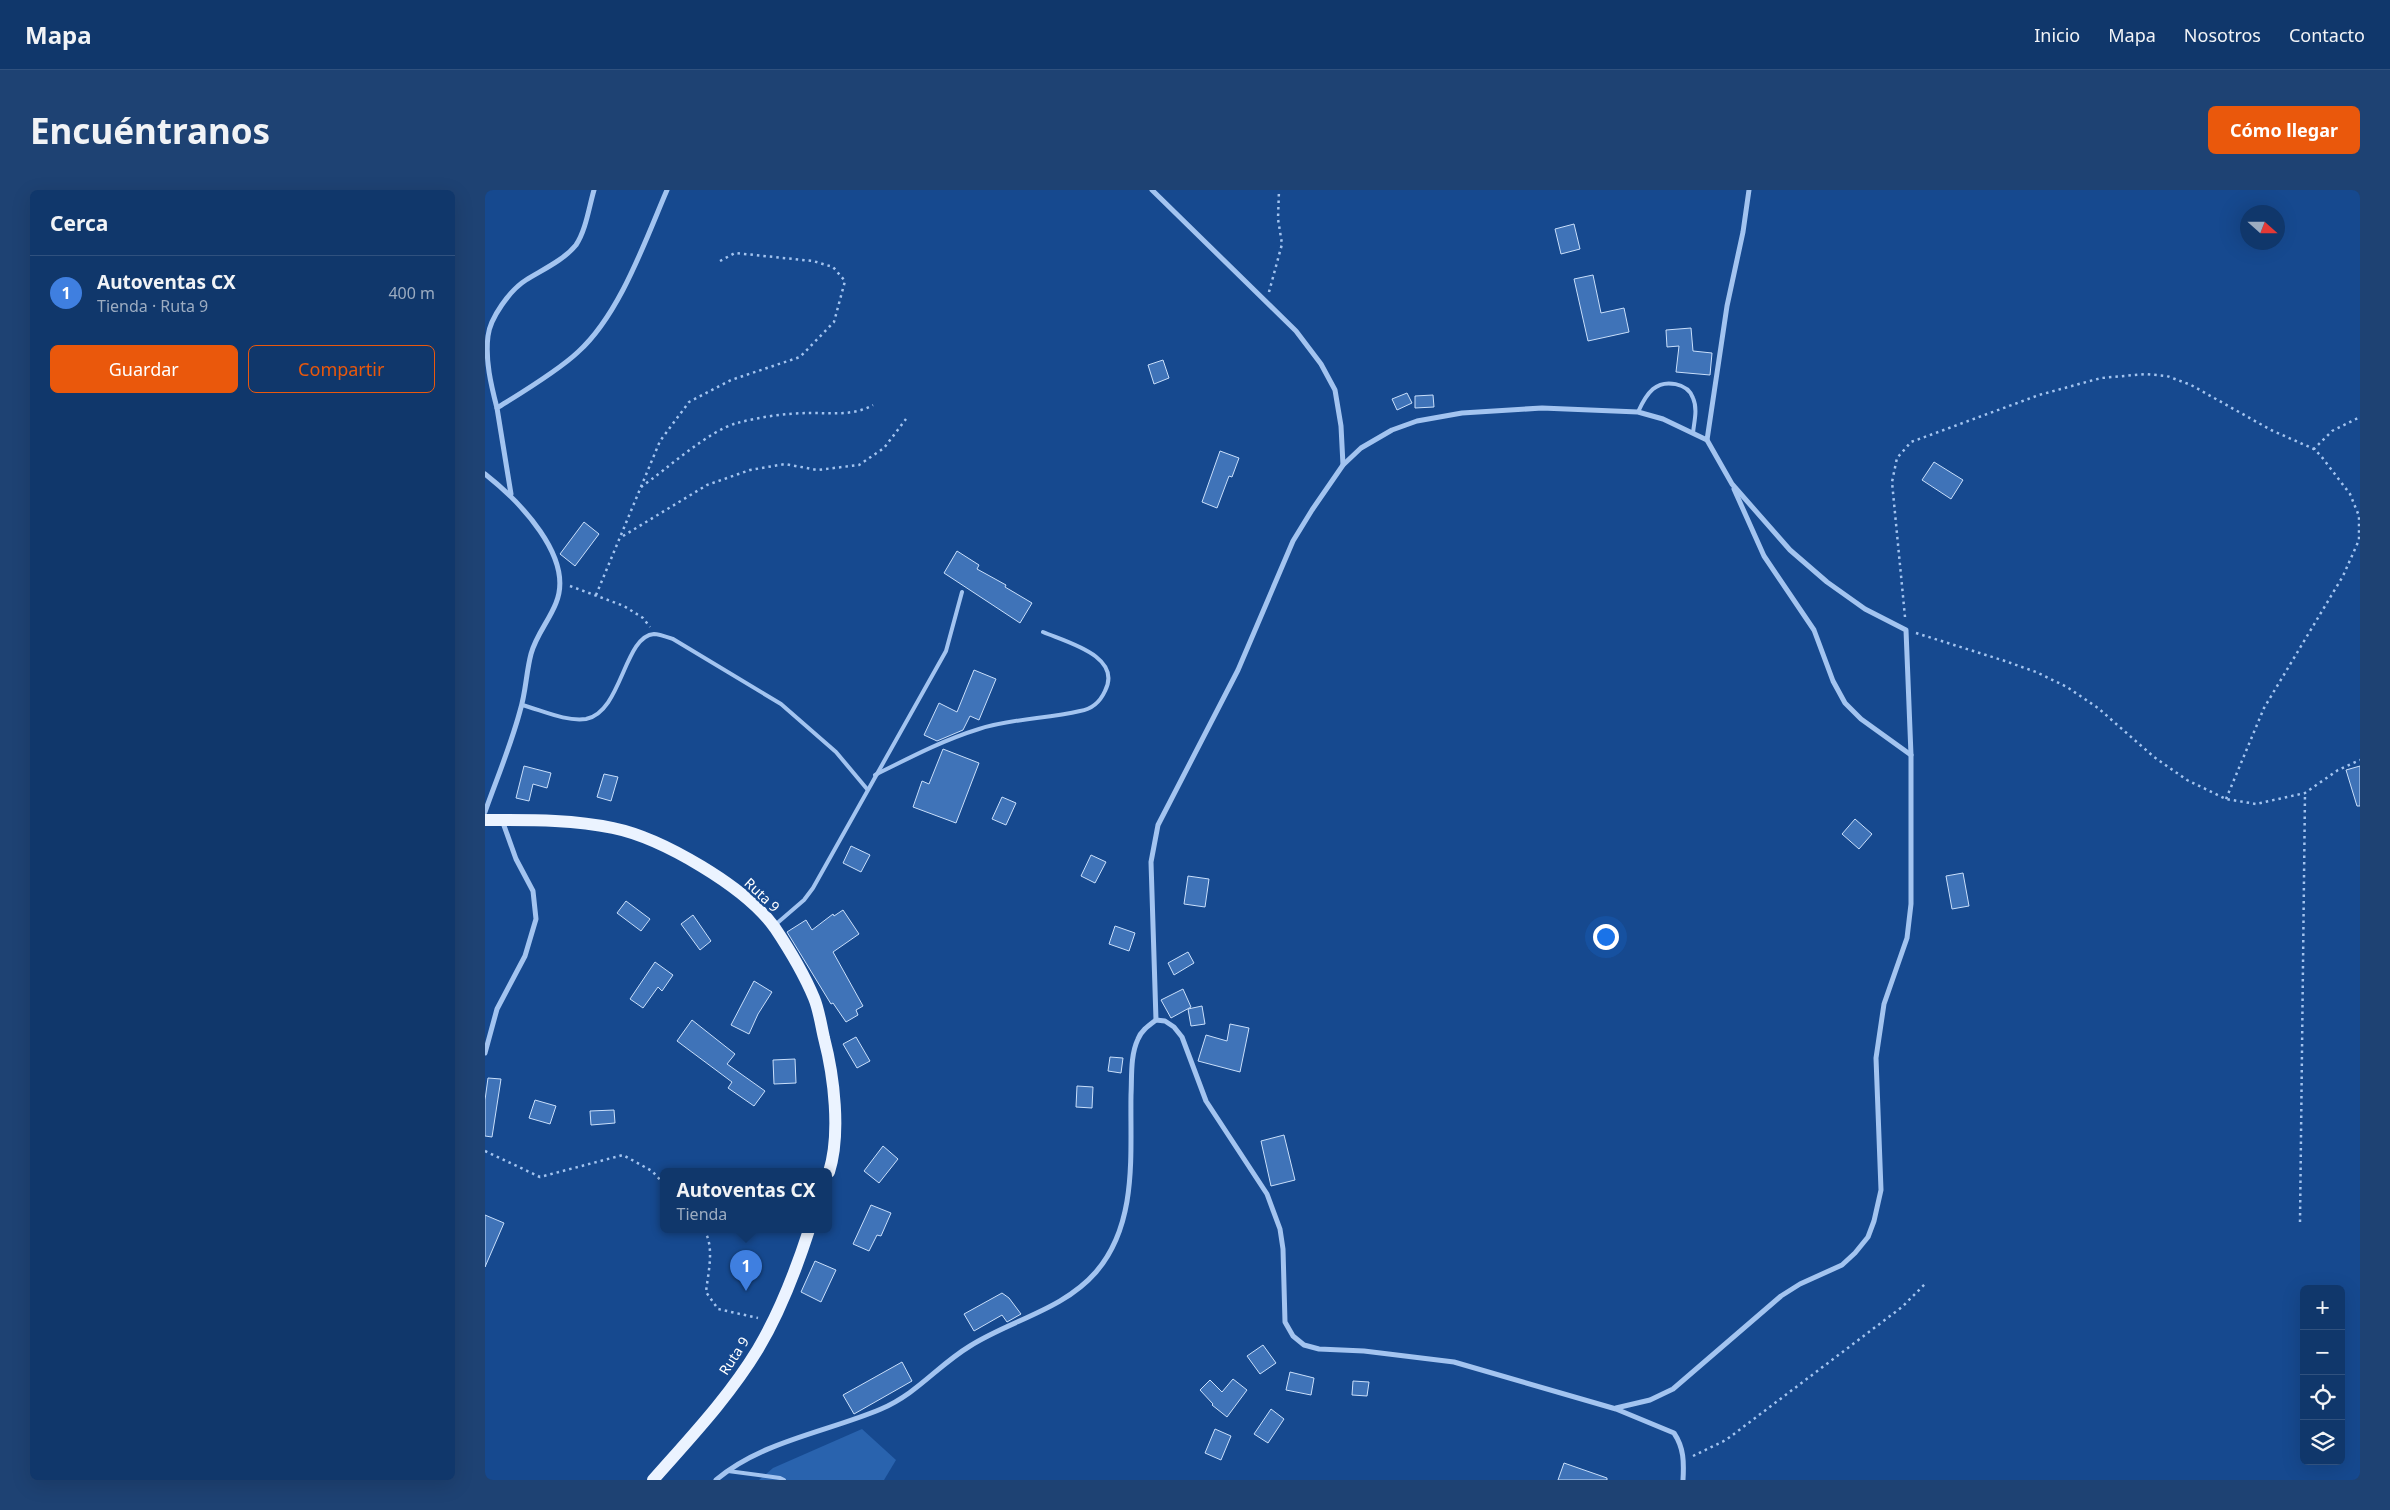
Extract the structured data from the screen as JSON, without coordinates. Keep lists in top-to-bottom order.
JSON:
{
  "streets": {
    "main road": ["Ruta 9"]
  },
  "north": "right",
  "page": {
    "header": "Mapa",
    "nav": [
      "Inicio",
      "Mapa",
      "Nosotros",
      "Contacto"
    ],
    "buttons": [
      "Cómo llegar",
      ["Guardar", "Compartir"]
    ],
    "title": "Encuéntranos",
    "heading": "Cerca",
    "list": [
      {
        "mark": "1",
        "name": "Autoventas CX",
        "note": "Tienda · Ruta 9",
        "value": "400 m"
      }
    ],
    "popup": ["Autoventas CX", "Tienda"],
    "pins": "1",
    "map_buttons": ["+", "−"]
  }
}
